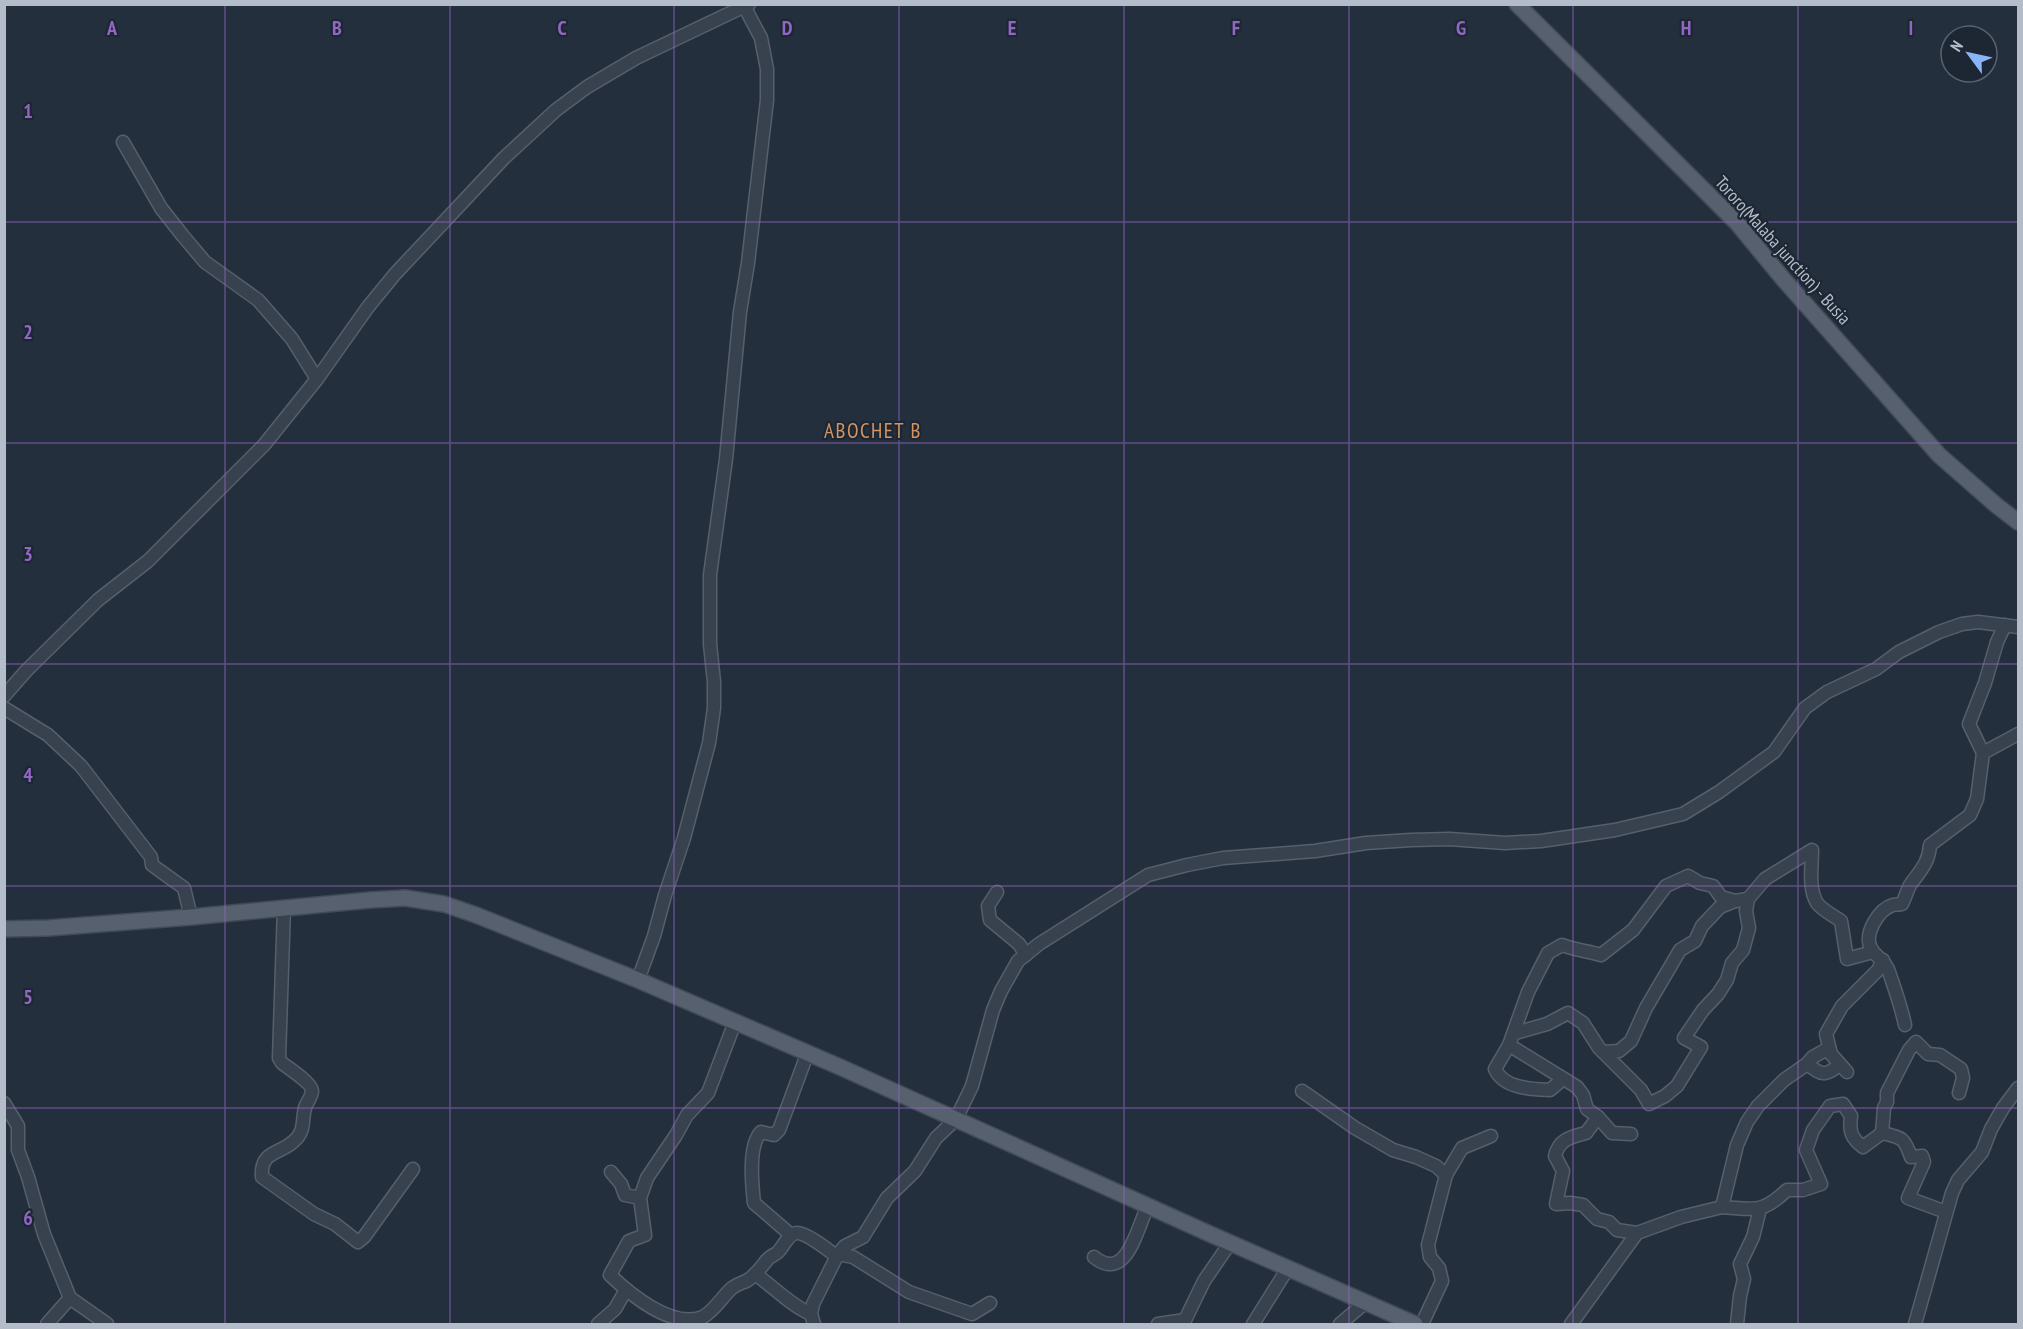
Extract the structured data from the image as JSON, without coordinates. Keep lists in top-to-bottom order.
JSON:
{
  "streets": {
    "main road": ["Tororo(Malaba junction) - Busia"]
  },
  "districts": ["ABOCHET B"],
  "north": "top left",
  "grid": {
    "columns": [
      "A",
      "B",
      "C",
      "D",
      "E",
      "F",
      "G",
      "H",
      "I"
    ],
    "rows": [
      "1",
      "2",
      "3",
      "4",
      "5",
      "6"
    ]
  }
}
